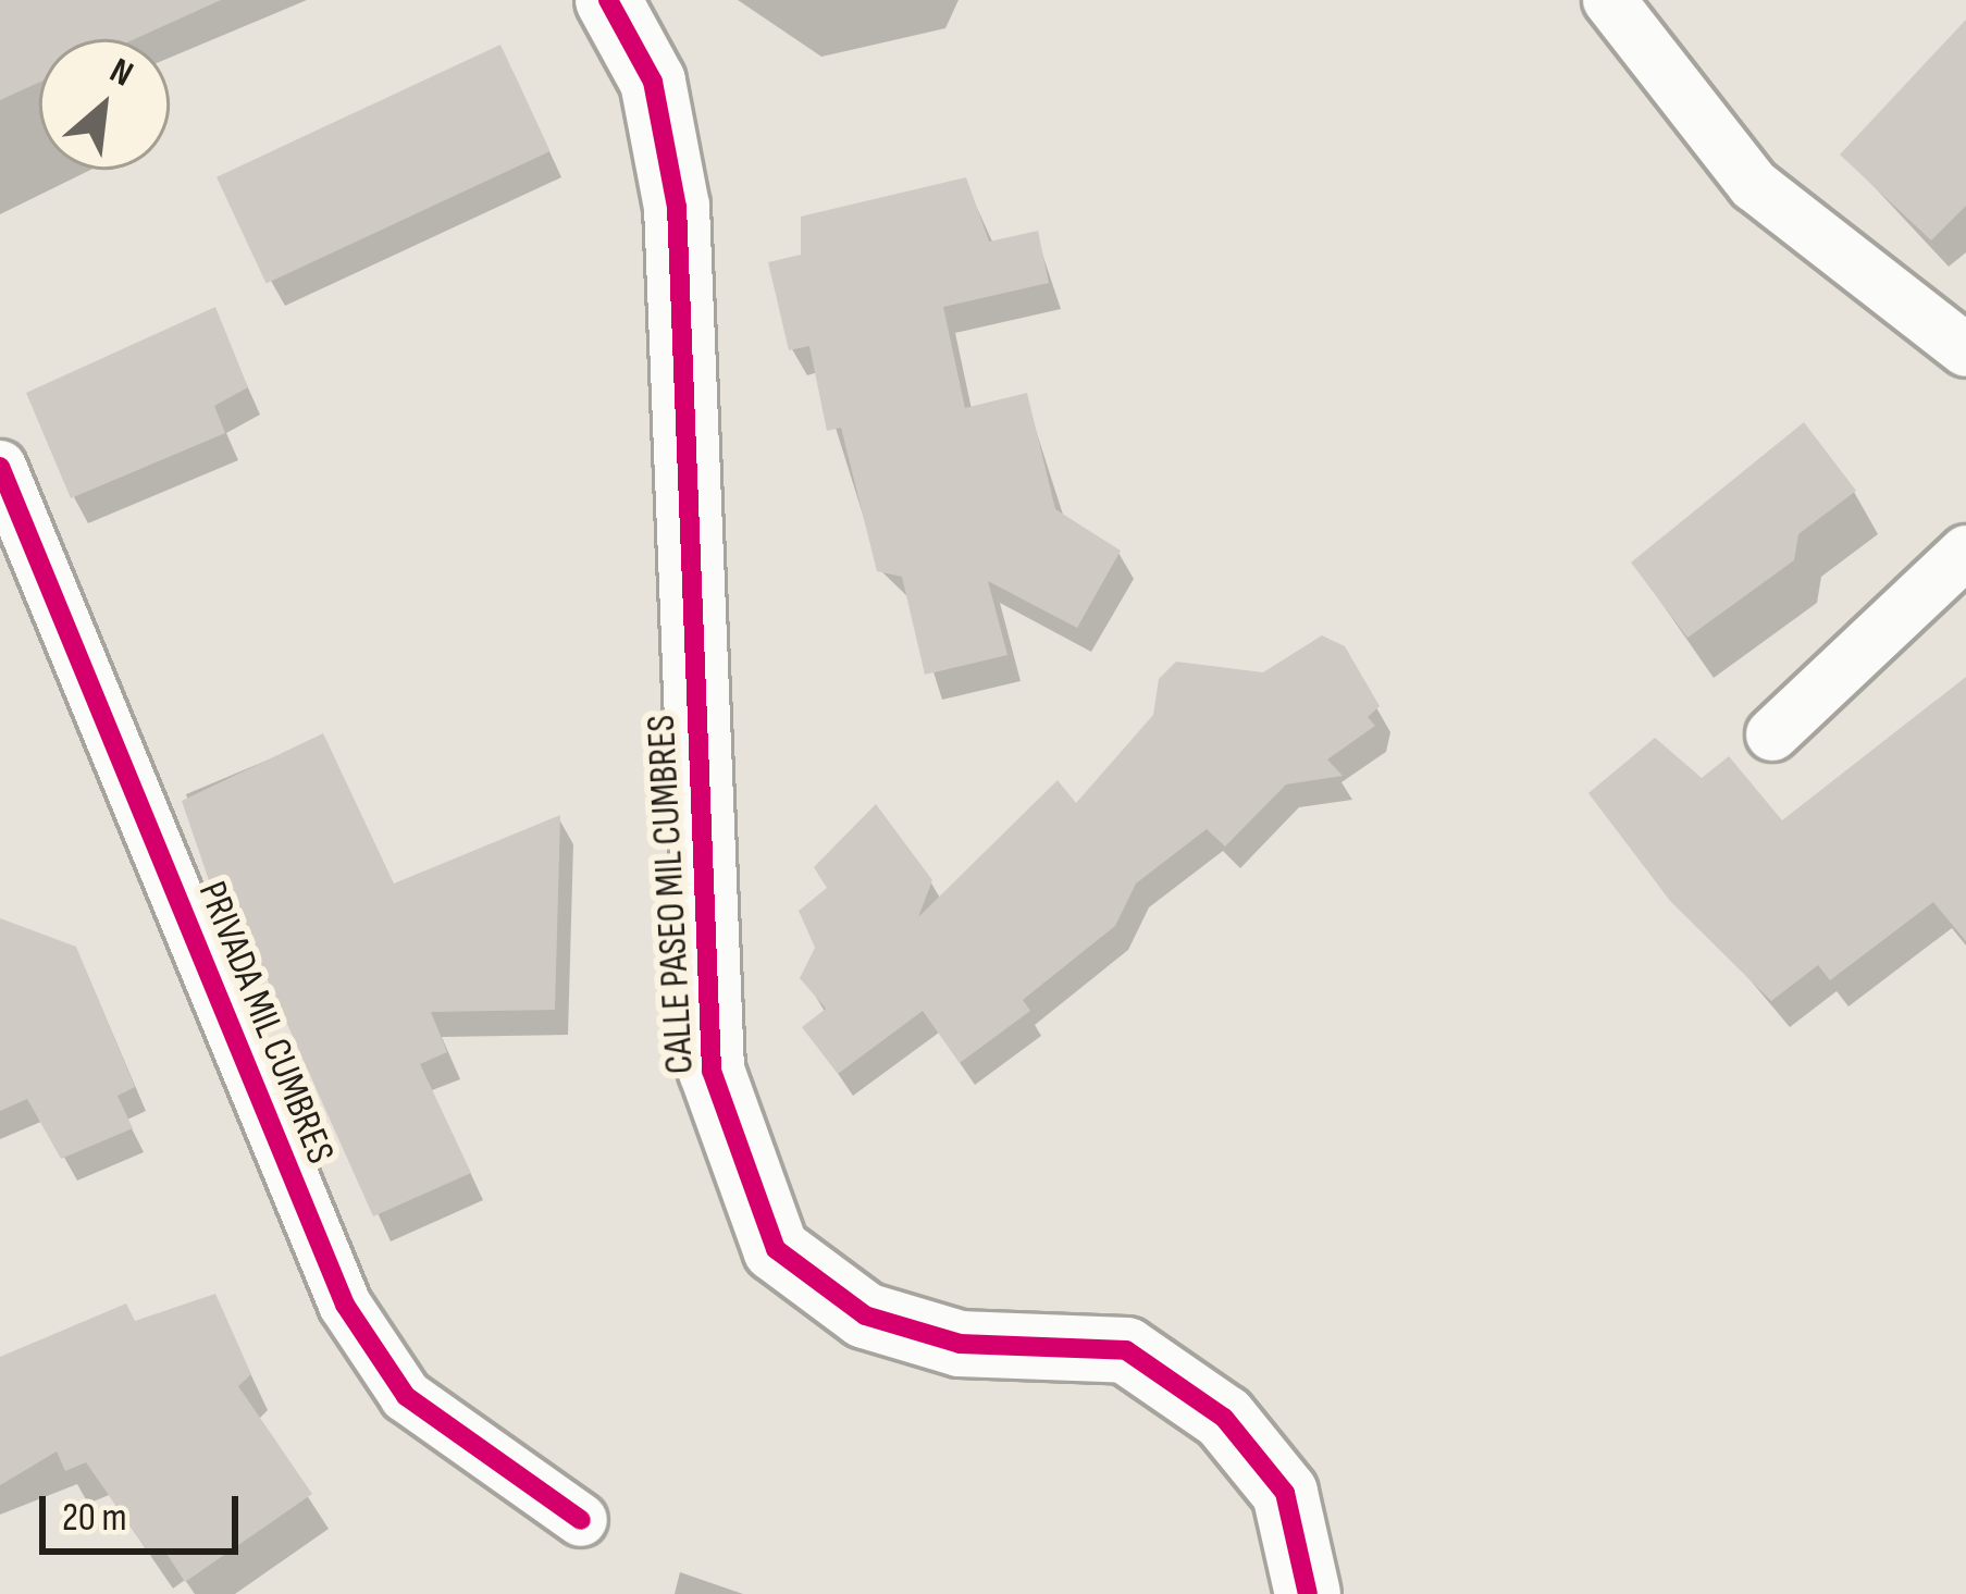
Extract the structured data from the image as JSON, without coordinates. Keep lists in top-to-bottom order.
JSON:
{
  "streets": {
    "street": ["CALLE PASEO MIL CUMBRES", "PRIVADA MIL CUMBRES"]
  },
  "scale_bar": "20 m",
  "north": "top right"
}
